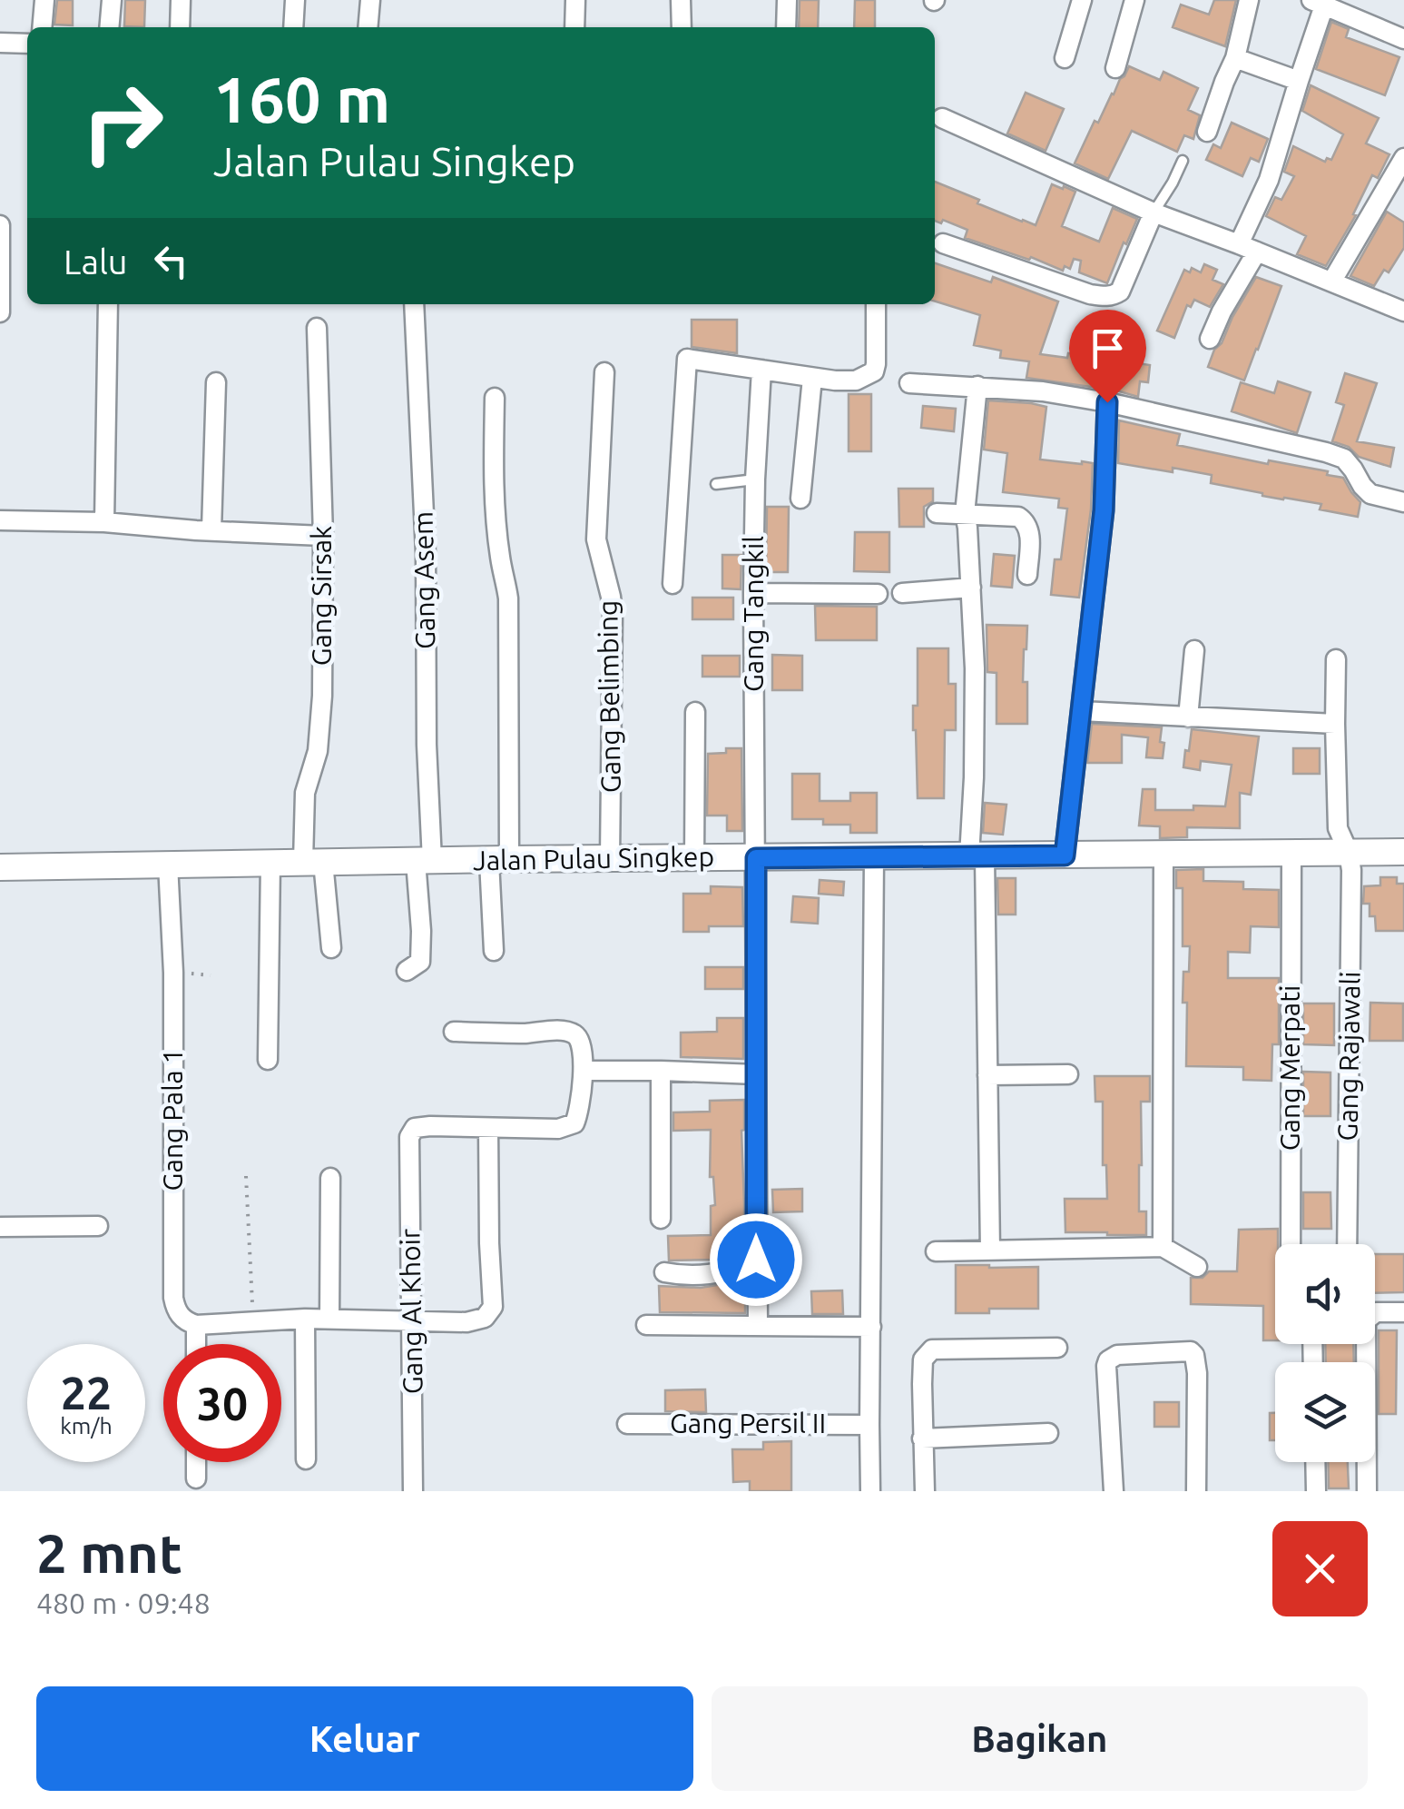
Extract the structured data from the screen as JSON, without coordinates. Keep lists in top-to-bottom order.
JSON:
{
  "streets": {
    "street": [
      "Gang Asem",
      "Gang Sirsak",
      "Gang Tangkil",
      "Gang Belimbing",
      "Jalan Pulau Singkep",
      "Gang Rajawali",
      "Gang Merpati",
      "Gang Pala 1",
      "Gang Al Khoir",
      "Gang Persil II"
    ]
  },
  "crossings": [
    ["Gang Asem", "Jalan Pulau Singkep"],
    ["Gang Sirsak", "Jalan Pulau Singkep"],
    ["Gang Tangkil", "Jalan Pulau Singkep"],
    ["Gang Belimbing", "Jalan Pulau Singkep"],
    ["Jalan Pulau Singkep", "Gang Rajawali"],
    ["Jalan Pulau Singkep", "Gang Merpati"],
    ["Jalan Pulau Singkep", "Gang Pala 1"]
  ],
  "page": {
    "turn": ["160 m", "Jalan Pulau Singkep"],
    "then": "Lalu",
    "speed": "22 km/h",
    "limit": "30",
    "heading": ["2 mnt", "480 m · 09:48"],
    "buttons": ["Keluar", "Bagikan"]
  }
}
